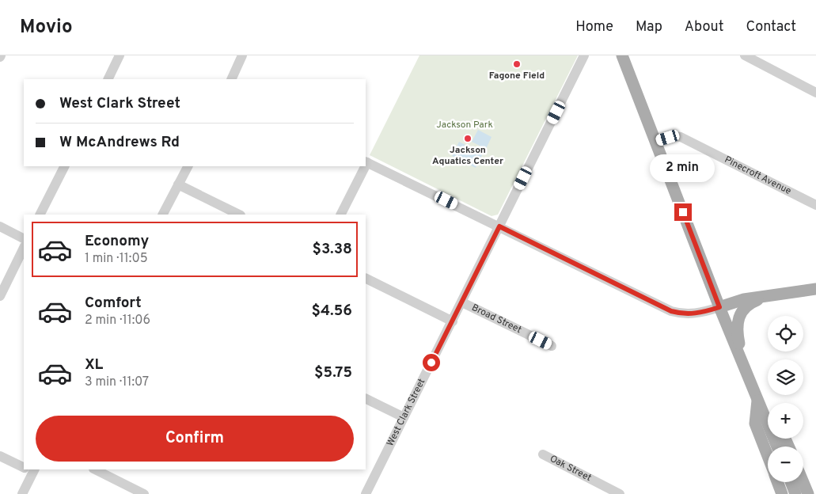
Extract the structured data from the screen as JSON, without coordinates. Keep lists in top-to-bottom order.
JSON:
{
  "streets": {
    "street": [
      "Pinecroft Avenue",
      "Broad Street",
      "West Clark Street",
      "Oak Street"
    ]
  },
  "crossings": [
    ["Broad Street", "West Clark Street"]
  ],
  "parks": ["Jackson Park"],
  "places": ["Fagone Field", "Jackson Aquatics Center"],
  "page": {
    "header": "Movio",
    "nav": [
      "Home",
      "Map",
      "About",
      "Contact"
    ],
    "banner": ["West Clark Street", "W McAndrews Rd"],
    "bubble": "2 min",
    "list": [
      {
        "name": "Economy",
        "note": "1 min · 11:05",
        "value": "$3.38"
      },
      {
        "name": "Comfort",
        "note": "2 min · 11:06",
        "value": "$4.56"
      },
      {
        "name": "XL",
        "note": "3 min · 11:07",
        "value": "$5.75"
      }
    ],
    "map_buttons": ["+", "−"],
    "buttons": "Confirm"
  }
}
